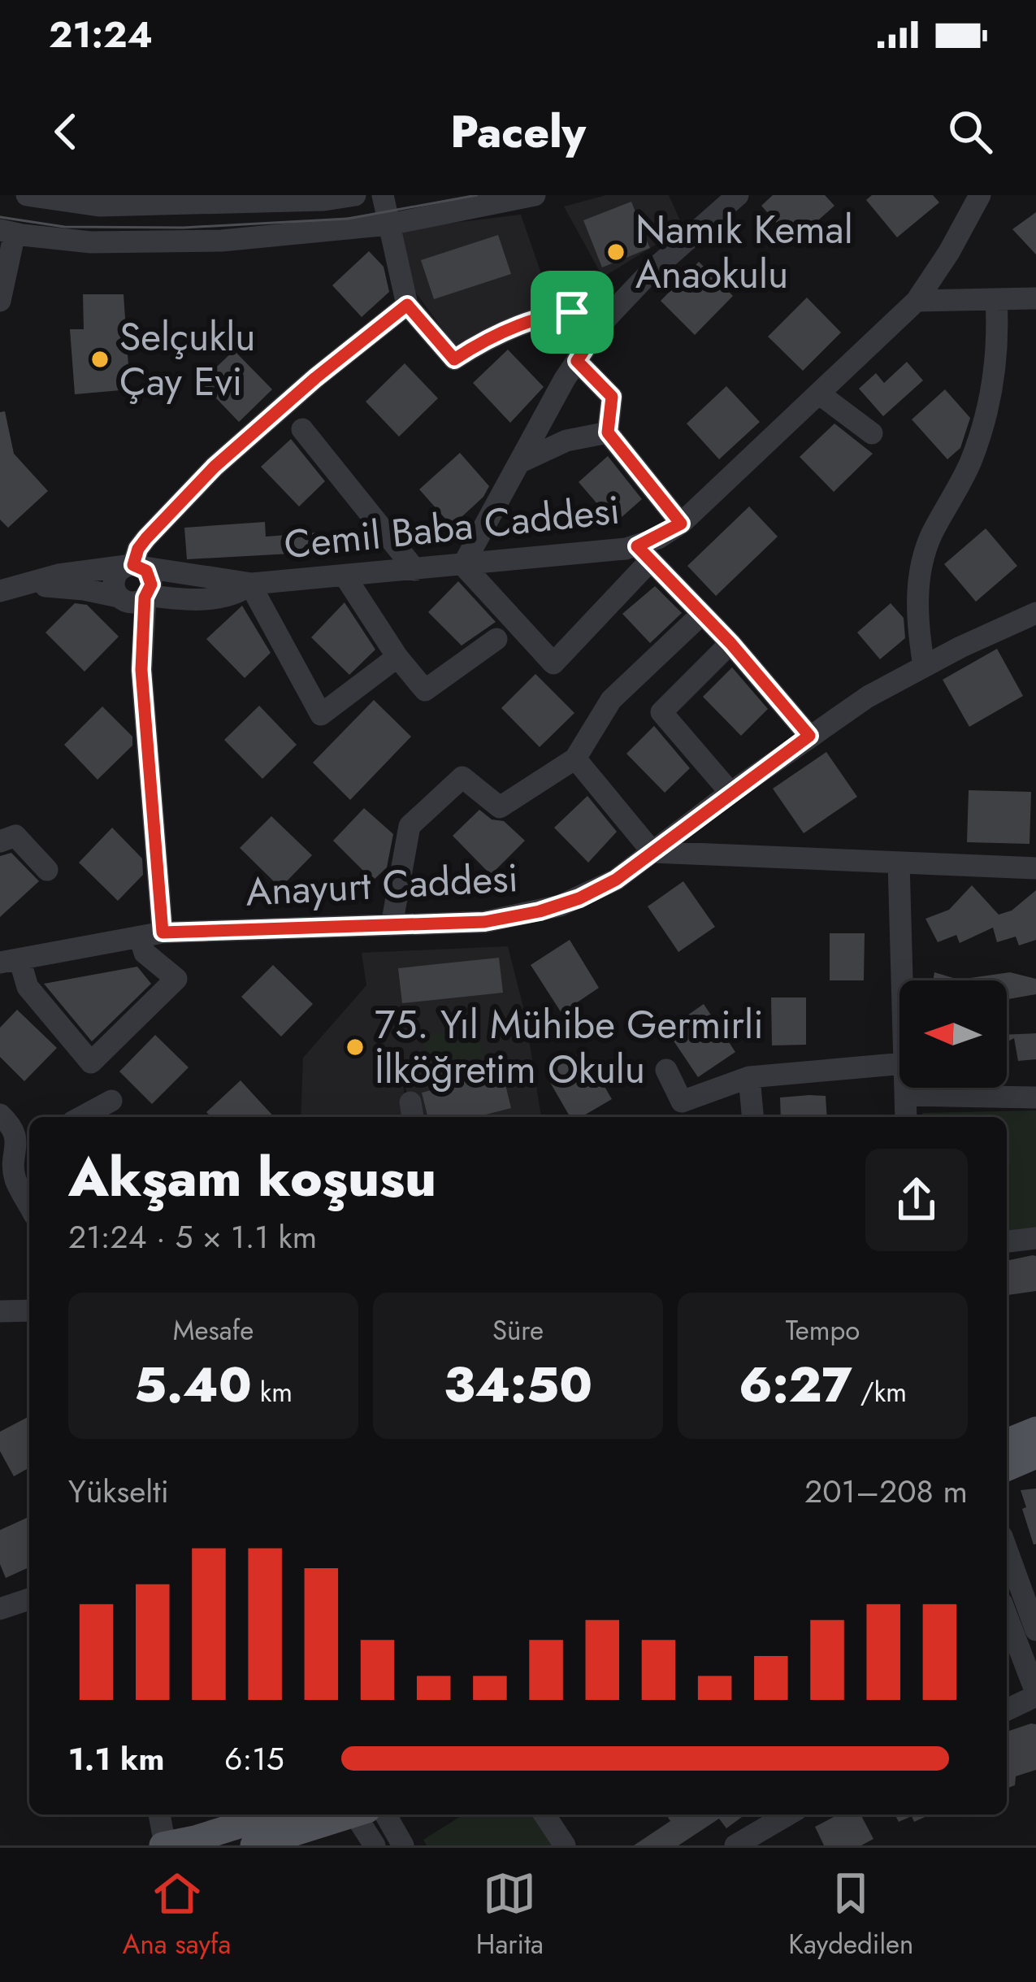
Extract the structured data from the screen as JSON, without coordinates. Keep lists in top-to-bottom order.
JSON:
{
  "streets": {
    "street": ["Cemil Baba Caddesi", "Anayurt Caddesi"]
  },
  "places": ["Namık Kemal Anaokulu", "Selçuklu Çay Evi", "75. Yıl Mühibe Germirli İlköğretim Okulu"],
  "north": "left",
  "page": {
    "status": "21:24",
    "header": "Pacely",
    "heading": ["Akşam koşusu", "21:24 · 5 × 1.1 km"],
    "stats": [
      ["Mesafe", "5.40 km"],
      ["Süre", "34:50"],
      ["Tempo", "6:27 /km"]
    ],
    "chart": ["Yükselti", "201–208 m"],
    "list": [
      {
        "name": "1.1 km",
        "note": "6:15"
      }
    ],
    "tabs": ["Ana sayfa", "Harita", "Kaydedilen"]
  }
}
